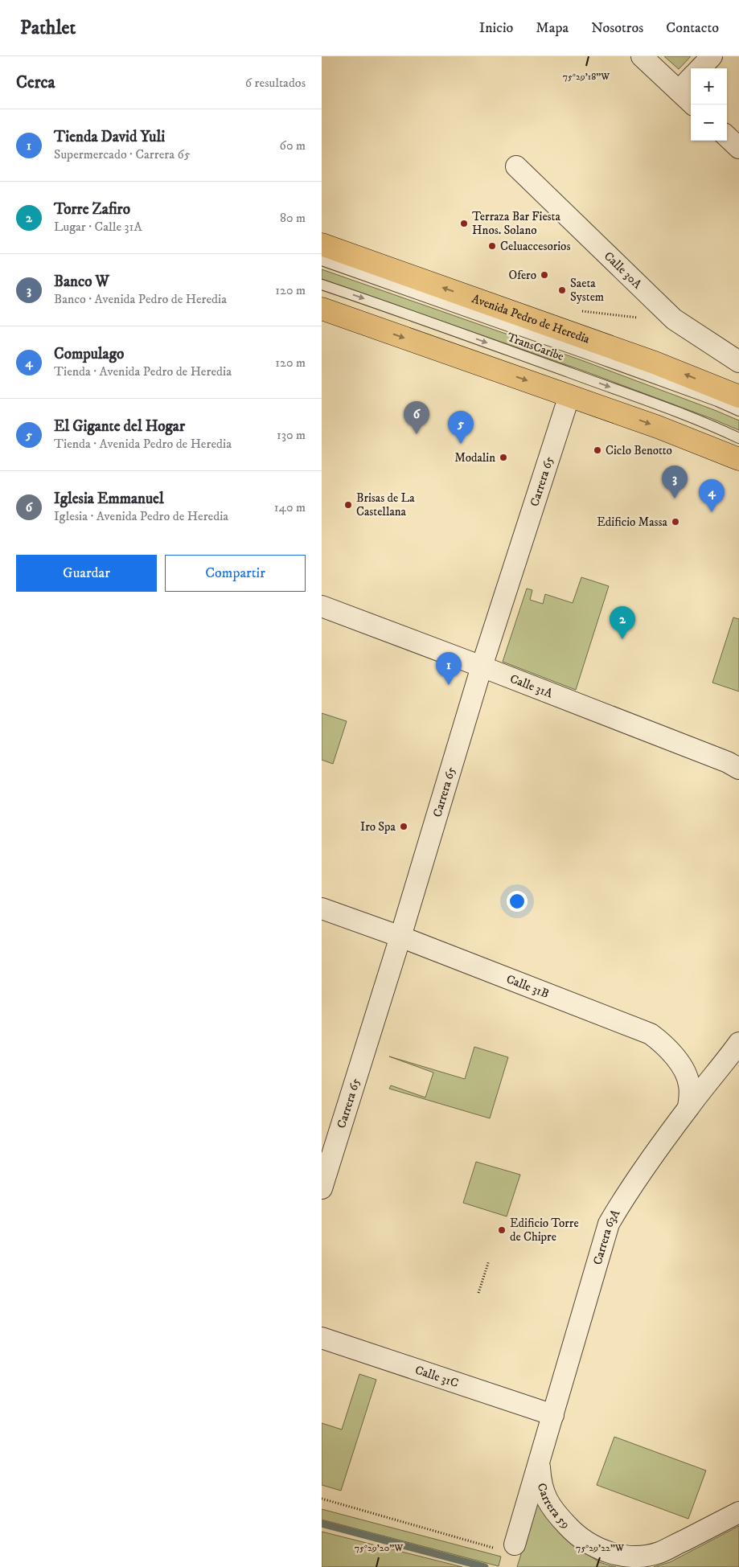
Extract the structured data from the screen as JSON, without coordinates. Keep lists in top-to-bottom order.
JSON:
{
  "streets": {
    "highway": ["Avenida Pedro de Heredia"],
    "street": [
      "Calle 30A",
      "Carrera 65",
      "Calle 31A",
      "Calle 31B",
      "Carrera 63A",
      "Calle 31C",
      "Carrera 59"
    ],
    "lane": ["TransCaribe"]
  },
  "crossings": [
    ["Carrera 65", "Calle 31A"],
    ["Carrera 65", "Calle 31B"],
    ["Calle 31B", "Carrera 63A"],
    ["Carrera 63A", "Calle 31C"],
    ["Carrera 63A", "Carrera 59"]
  ],
  "places": [
    "Terraza Bar Fiesta Hnos. Solano",
    "Celuaccesorios",
    "Ofero",
    "Saeta System",
    "Ciclo Benotto",
    "Modalin",
    "Brisas de La Castellana",
    "Edificio Massa",
    "Iro Spa",
    "Edificio Torre de Chipre"
  ],
  "page": {
    "header": "Pathlet",
    "nav": [
      "Inicio",
      "Mapa",
      "Nosotros",
      "Contacto"
    ],
    "heading": ["Cerca", "6 resultados"],
    "map_buttons": ["+", "−"],
    "list": [
      {
        "mark": "1",
        "name": "Tienda David Yuli",
        "note": "Supermercado · Carrera 65",
        "value": "60 m"
      },
      {
        "mark": "2",
        "name": "Torre Zafiro",
        "note": "Lugar · Calle 31A",
        "value": "80 m"
      },
      {
        "mark": "3",
        "name": "Banco W",
        "note": "Banco · Avenida Pedro de Heredia",
        "value": "120 m"
      },
      {
        "mark": "4",
        "name": "Compulago",
        "note": "Tienda · Avenida Pedro de Heredia",
        "value": "120 m"
      },
      {
        "mark": "5",
        "name": "El Gigante del Hogar",
        "note": "Tienda · Avenida Pedro de Heredia",
        "value": "130 m"
      },
      {
        "mark": "6",
        "name": "Iglesia Emmanuel",
        "note": "Iglesia · Avenida Pedro de Heredia",
        "value": "140 m"
      }
    ],
    "pins": [
      "6",
      "5",
      "3",
      "4",
      "2",
      "1"
    ],
    "buttons": ["Guardar", "Compartir"]
  },
  "coordinates": ["75°29'18\"W", "75°29'20\"W", "75°29'22\"W"]
}
